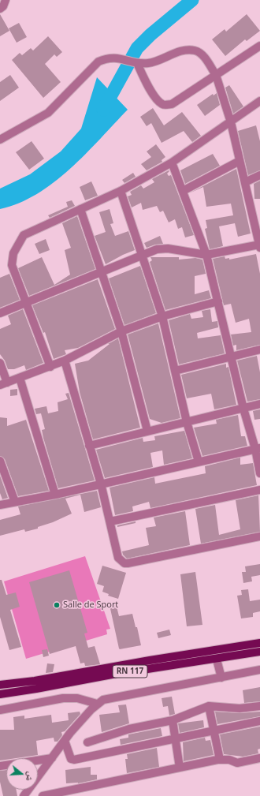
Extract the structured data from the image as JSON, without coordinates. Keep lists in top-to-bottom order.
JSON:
{
  "streets": {
    "main road": ["RN 117"]
  },
  "places": ["Salle de Sport"],
  "north": "right"
}
